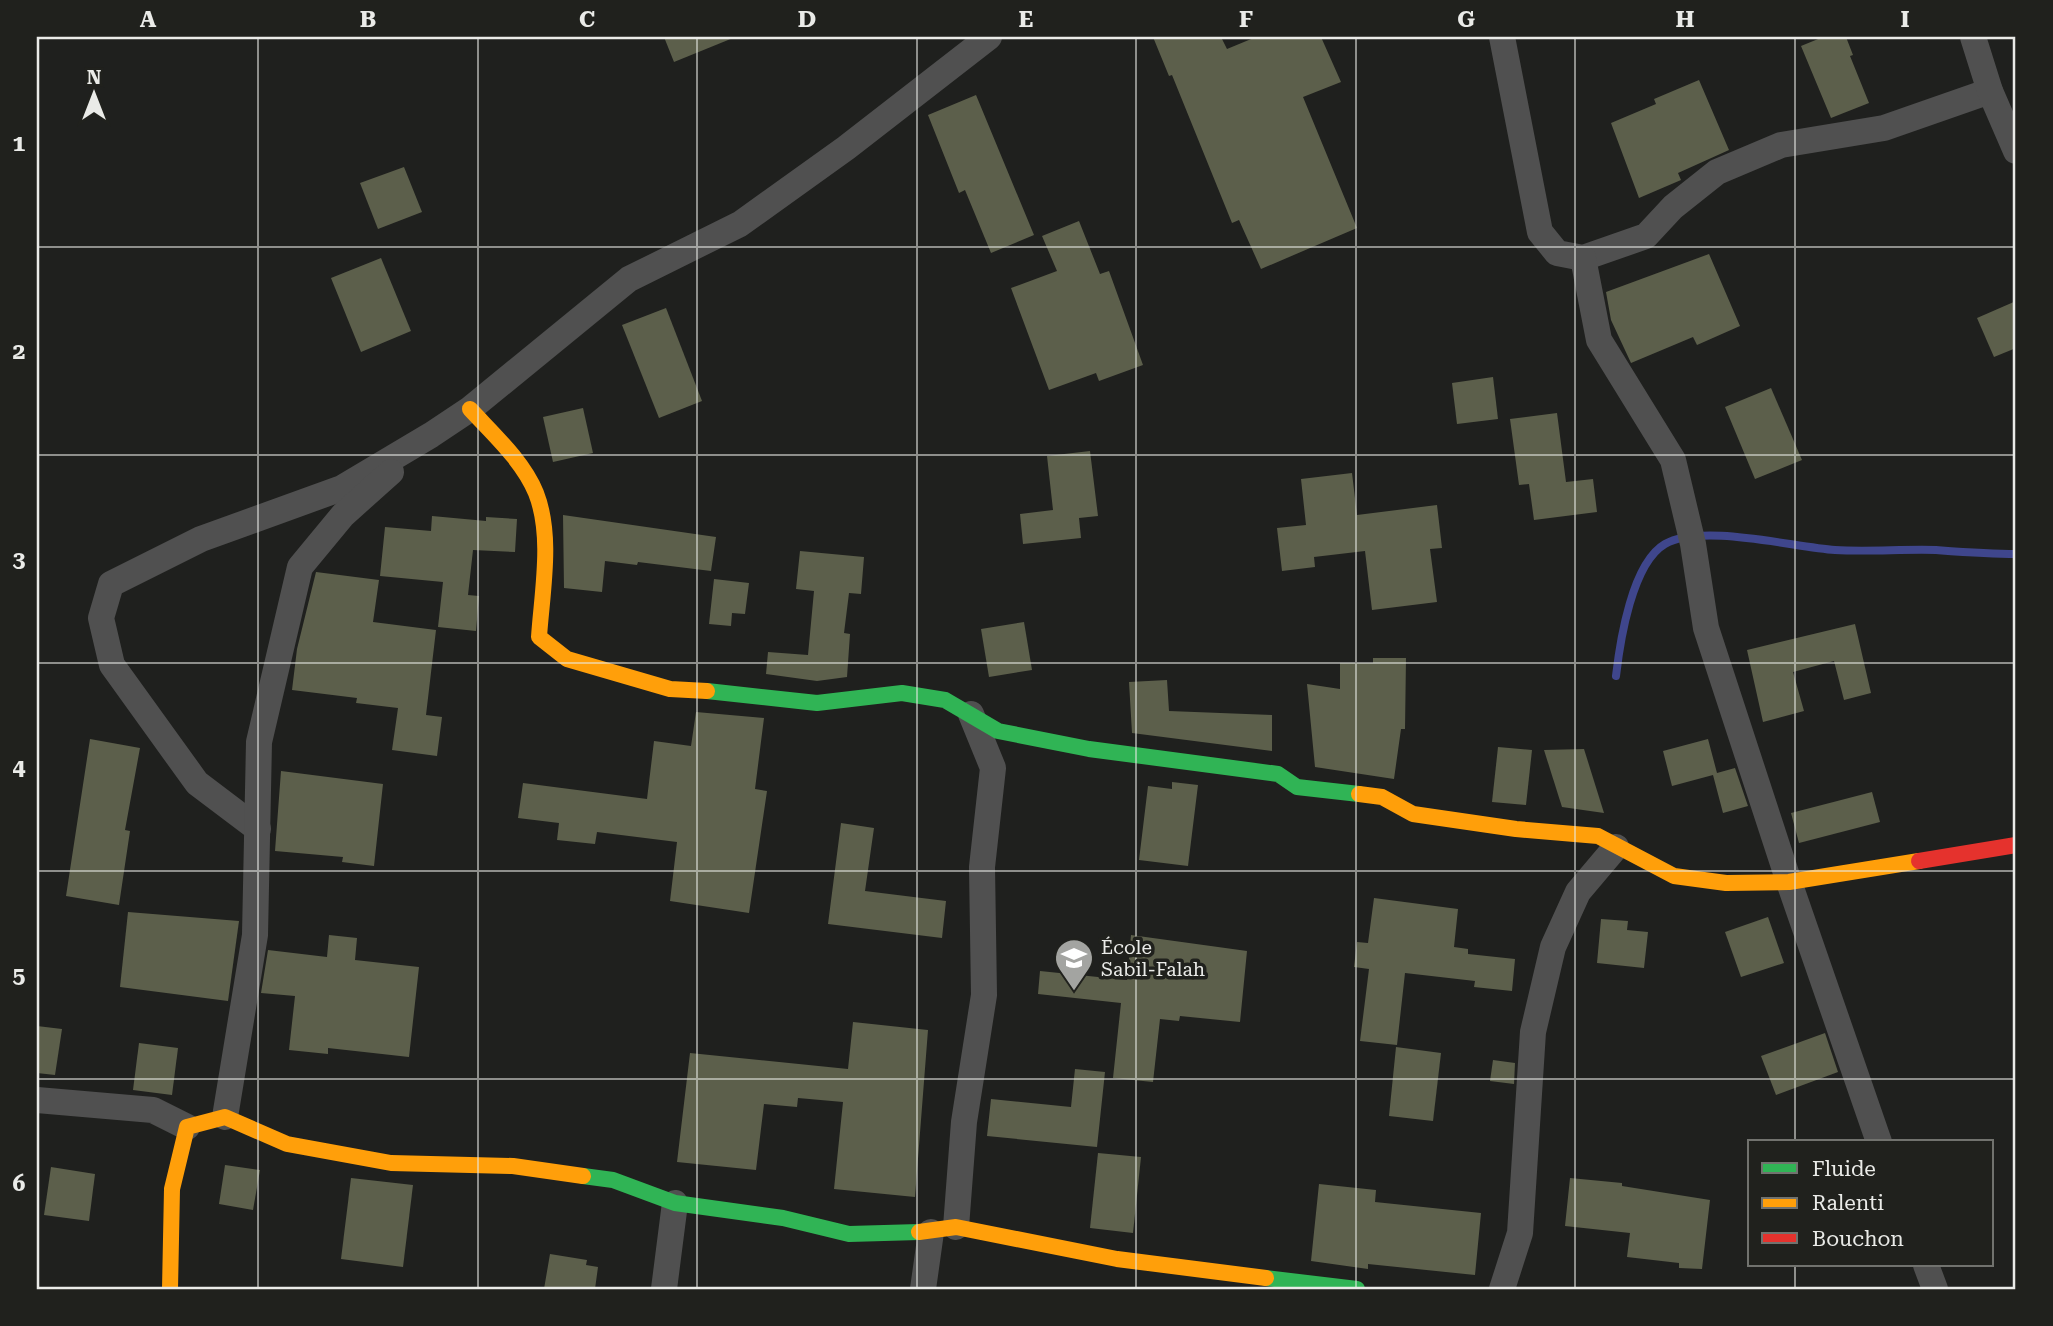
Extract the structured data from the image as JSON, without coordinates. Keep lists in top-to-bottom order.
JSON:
{
  "places": {
    "school or university": ["École Sabil-Falah"]
  },
  "legend": ["Fluide", "Ralenti", "Bouchon"],
  "north": "top",
  "grid": {
    "columns": [
      "A",
      "B",
      "C",
      "D",
      "E",
      "F",
      "G",
      "H",
      "I"
    ],
    "rows": [
      "1",
      "2",
      "3",
      "4",
      "5",
      "6"
    ]
  }
}
